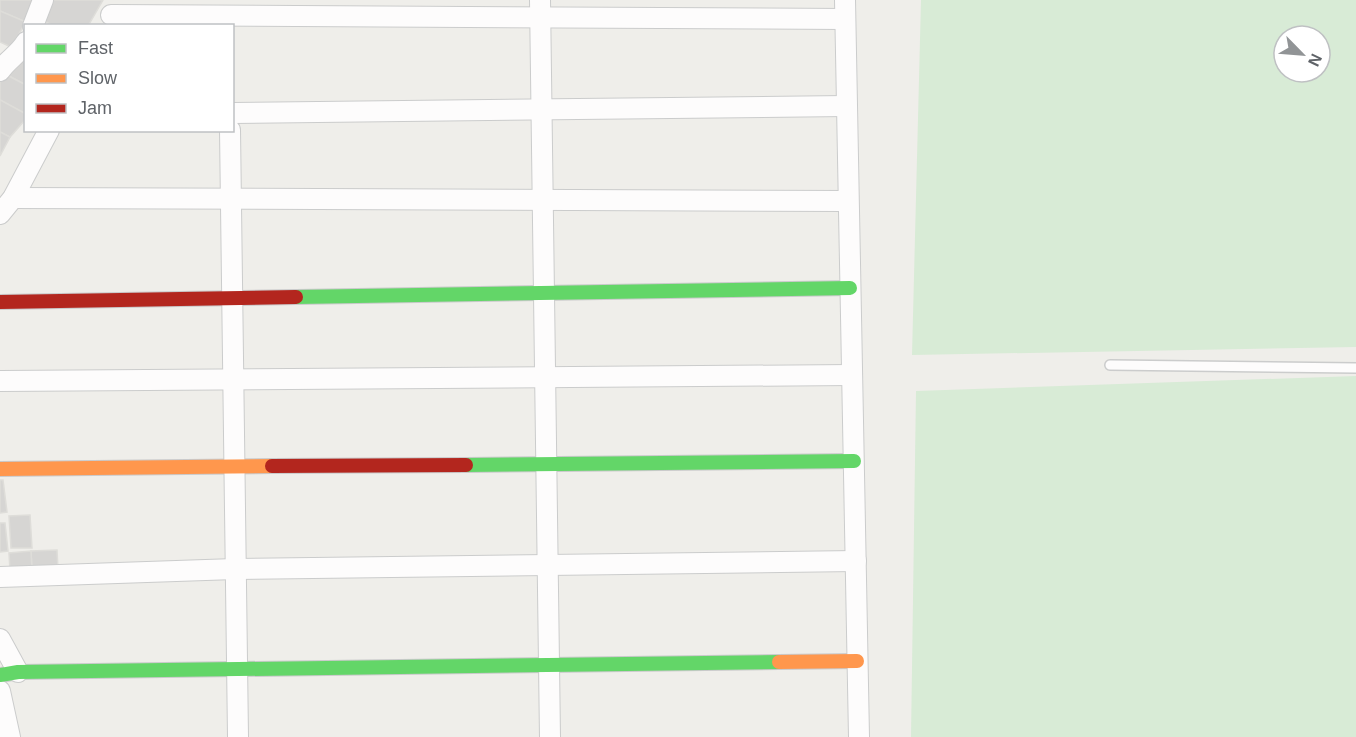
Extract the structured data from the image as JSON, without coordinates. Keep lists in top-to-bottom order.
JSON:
{
  "legend": ["Fast", "Slow", "Jam"],
  "north": "bottom right"
}
